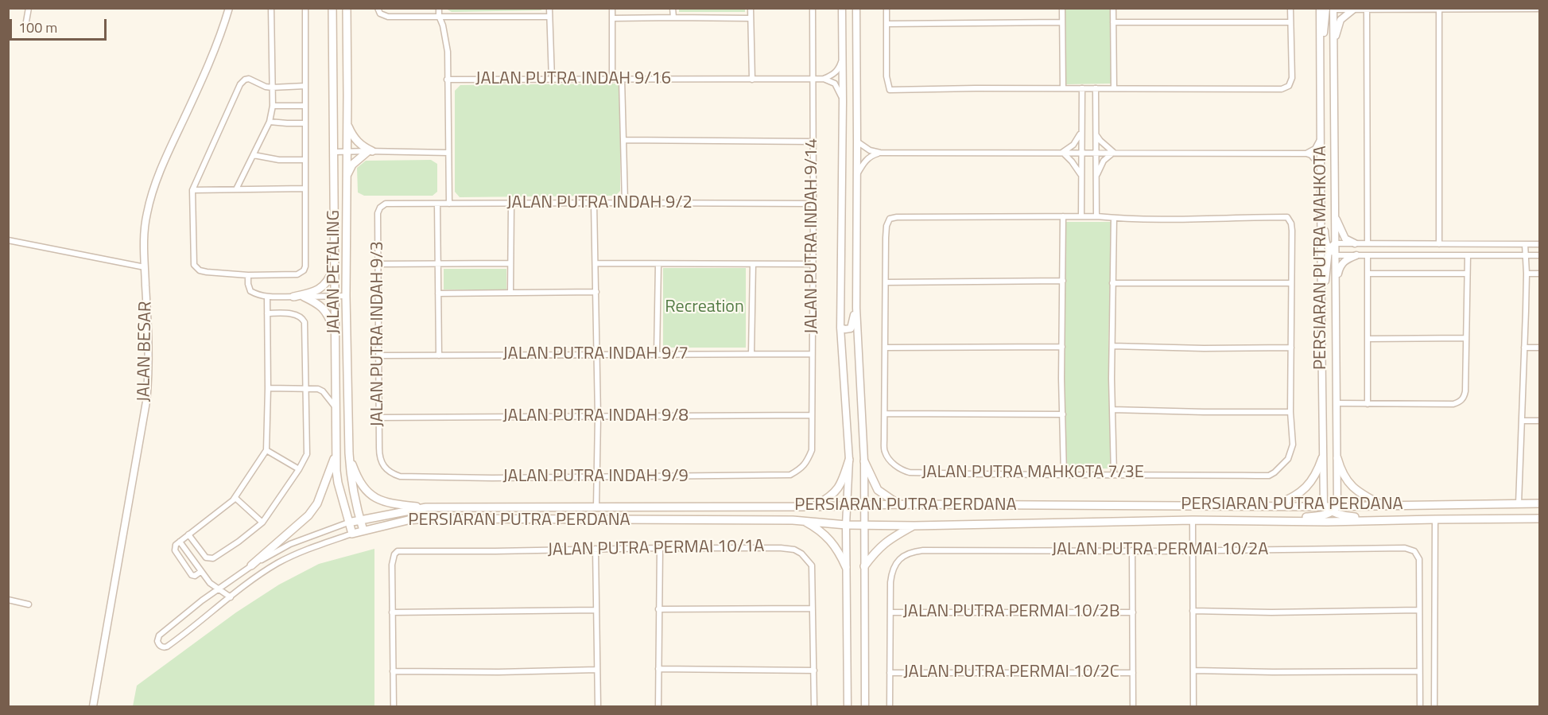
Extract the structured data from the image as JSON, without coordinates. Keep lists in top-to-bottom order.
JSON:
{
  "streets": {
    "main road": ["JALAN PETALING", "PERSIARAN PUTRA PERDANA"],
    "street": [
      "JALAN PUTRA INDAH 9/16",
      "JALAN PUTRA INDAH 9/2",
      "JALAN PUTRA INDAH 9/14",
      "PERSIARAN PUTRA MAHKOTA",
      "JALAN PUTRA INDAH 9/3",
      "JALAN BESAR",
      "JALAN PUTRA INDAH 9/7",
      "JALAN PUTRA INDAH 9/8",
      "JALAN PUTRA MAHKOTA 7/3E",
      "JALAN PUTRA INDAH 9/9",
      "JALAN PUTRA PERMAI 10/1A",
      "JALAN PUTRA PERMAI 10/2A",
      "JALAN PUTRA PERMAI 10/2B",
      "JALAN PUTRA PERMAI 10/2C"
    ]
  },
  "crossings": [
    ["JALAN PUTRA INDAH 9/16", "JALAN PUTRA INDAH 9/14"],
    ["JALAN PUTRA INDAH 9/2", "JALAN PUTRA INDAH 9/14"],
    ["JALAN PUTRA INDAH 9/2", "JALAN PUTRA INDAH 9/3"],
    ["JALAN PUTRA INDAH 9/14", "JALAN PUTRA INDAH 9/7"],
    ["JALAN PUTRA INDAH 9/14", "JALAN PUTRA INDAH 9/8"],
    ["JALAN PUTRA INDAH 9/14", "JALAN PUTRA INDAH 9/9"],
    ["PERSIARAN PUTRA MAHKOTA", "PERSIARAN PUTRA PERDANA"],
    ["JALAN PETALING", "PERSIARAN PUTRA PERDANA"],
    ["JALAN PUTRA INDAH 9/3", "JALAN PUTRA INDAH 9/7"],
    ["JALAN PUTRA INDAH 9/3", "JALAN PUTRA INDAH 9/8"],
    ["JALAN PUTRA INDAH 9/3", "JALAN PUTRA INDAH 9/9"],
    ["JALAN PUTRA PERMAI 10/2A", "JALAN PUTRA PERMAI 10/2B"],
    ["JALAN PUTRA PERMAI 10/2A", "JALAN PUTRA PERMAI 10/2C"]
  ],
  "parks": ["Recreation"],
  "scale_bar": "100 m"
}
